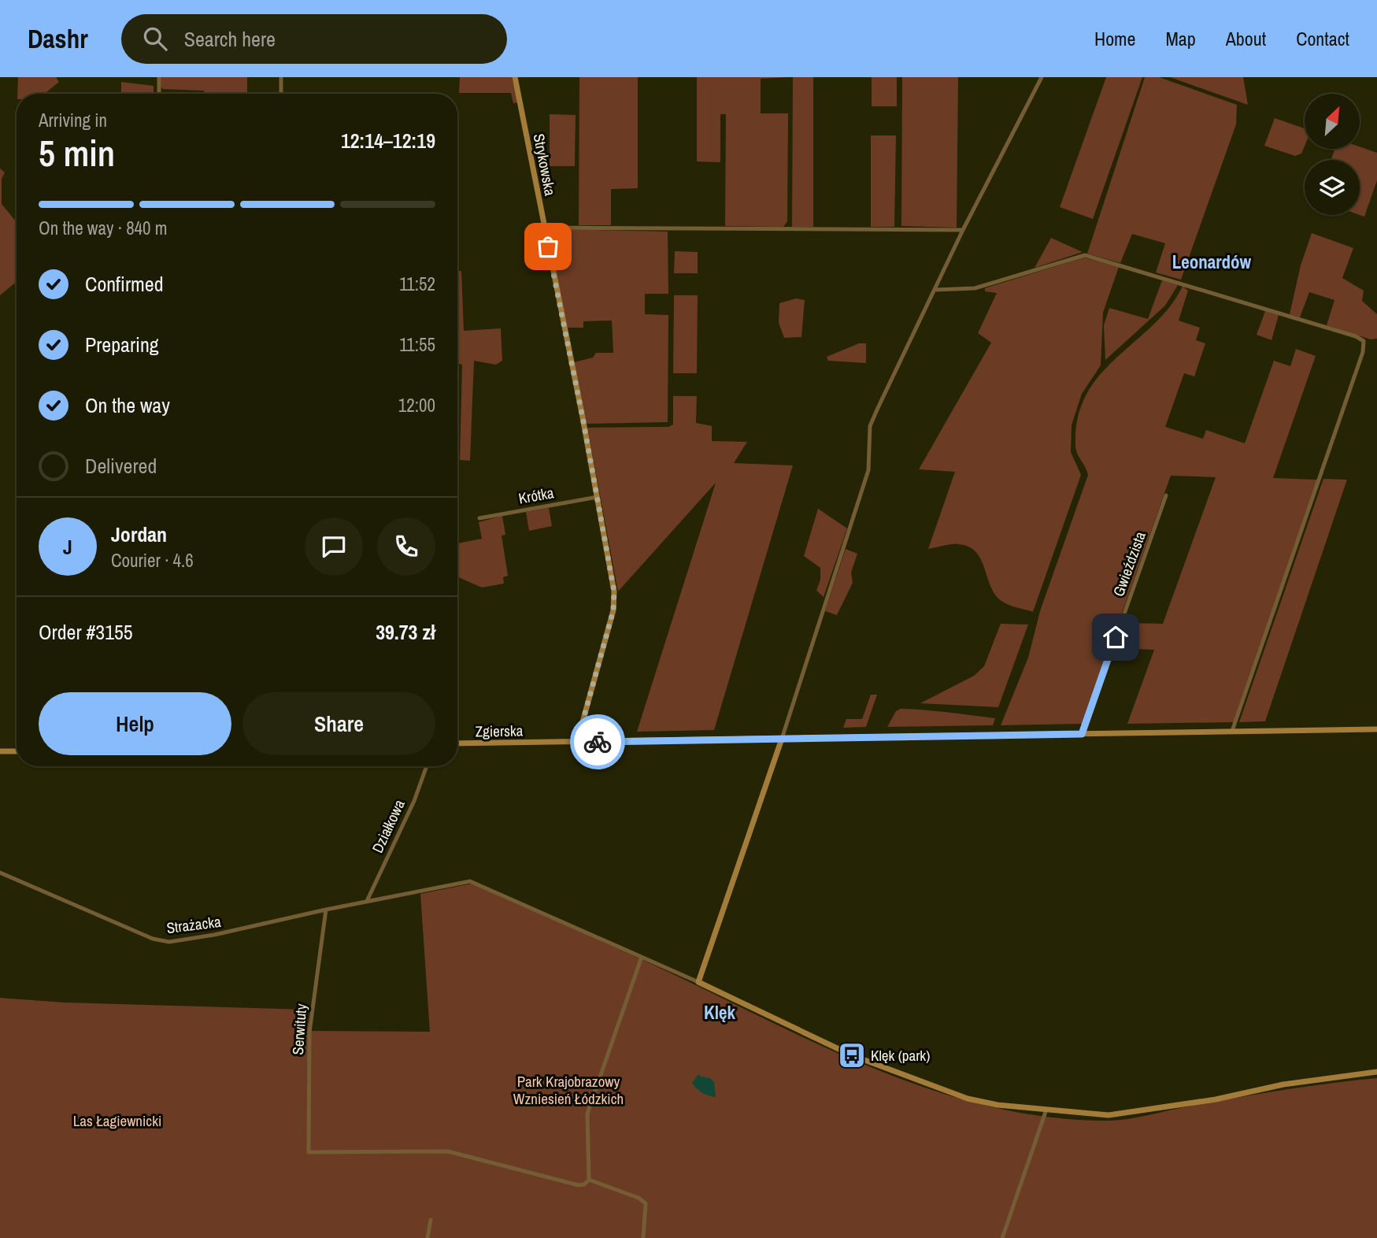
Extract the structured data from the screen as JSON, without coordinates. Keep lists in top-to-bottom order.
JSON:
{
  "streets": {
    "street": [
      "Strykowska",
      "Krótka",
      "Gwieździsta",
      "Zgierska",
      "Działkowa",
      "Strażacka",
      "Serwituty"
    ]
  },
  "crossings": [
    ["Strykowska", "Krótka"],
    ["Strykowska", "Zgierska"],
    ["Gwieździsta", "Zgierska"],
    ["Działkowa", "Strażacka"],
    ["Strażacka", "Serwituty"]
  ],
  "districts": ["Leonardów", "Klęk"],
  "parks": ["Park Krajobrazowy Wzniesień Łódzkich", "Las Łagiewnicki"],
  "places": {
    "bus stop": ["Klęk (park)"]
  },
  "north": "top right",
  "page": {
    "header": "Dashr",
    "search": "Search here",
    "nav": [
      "Home",
      "Map",
      "About",
      "Contact"
    ],
    "heading": ["5 min", "Arriving in", "12:14–12:19"],
    "panel": [
      "Jordan",
      "Courier · 4.6",
      "Order #3155",
      "39.73 zł"
    ],
    "bar": "On the way · 840 m",
    "list": [
      ["Confirmed", "11:52"],
      ["Preparing", "11:55"],
      ["On the way", "12:00"],
      "Delivered"
    ],
    "round": "J",
    "buttons": ["Help", "Share"]
  }
}
